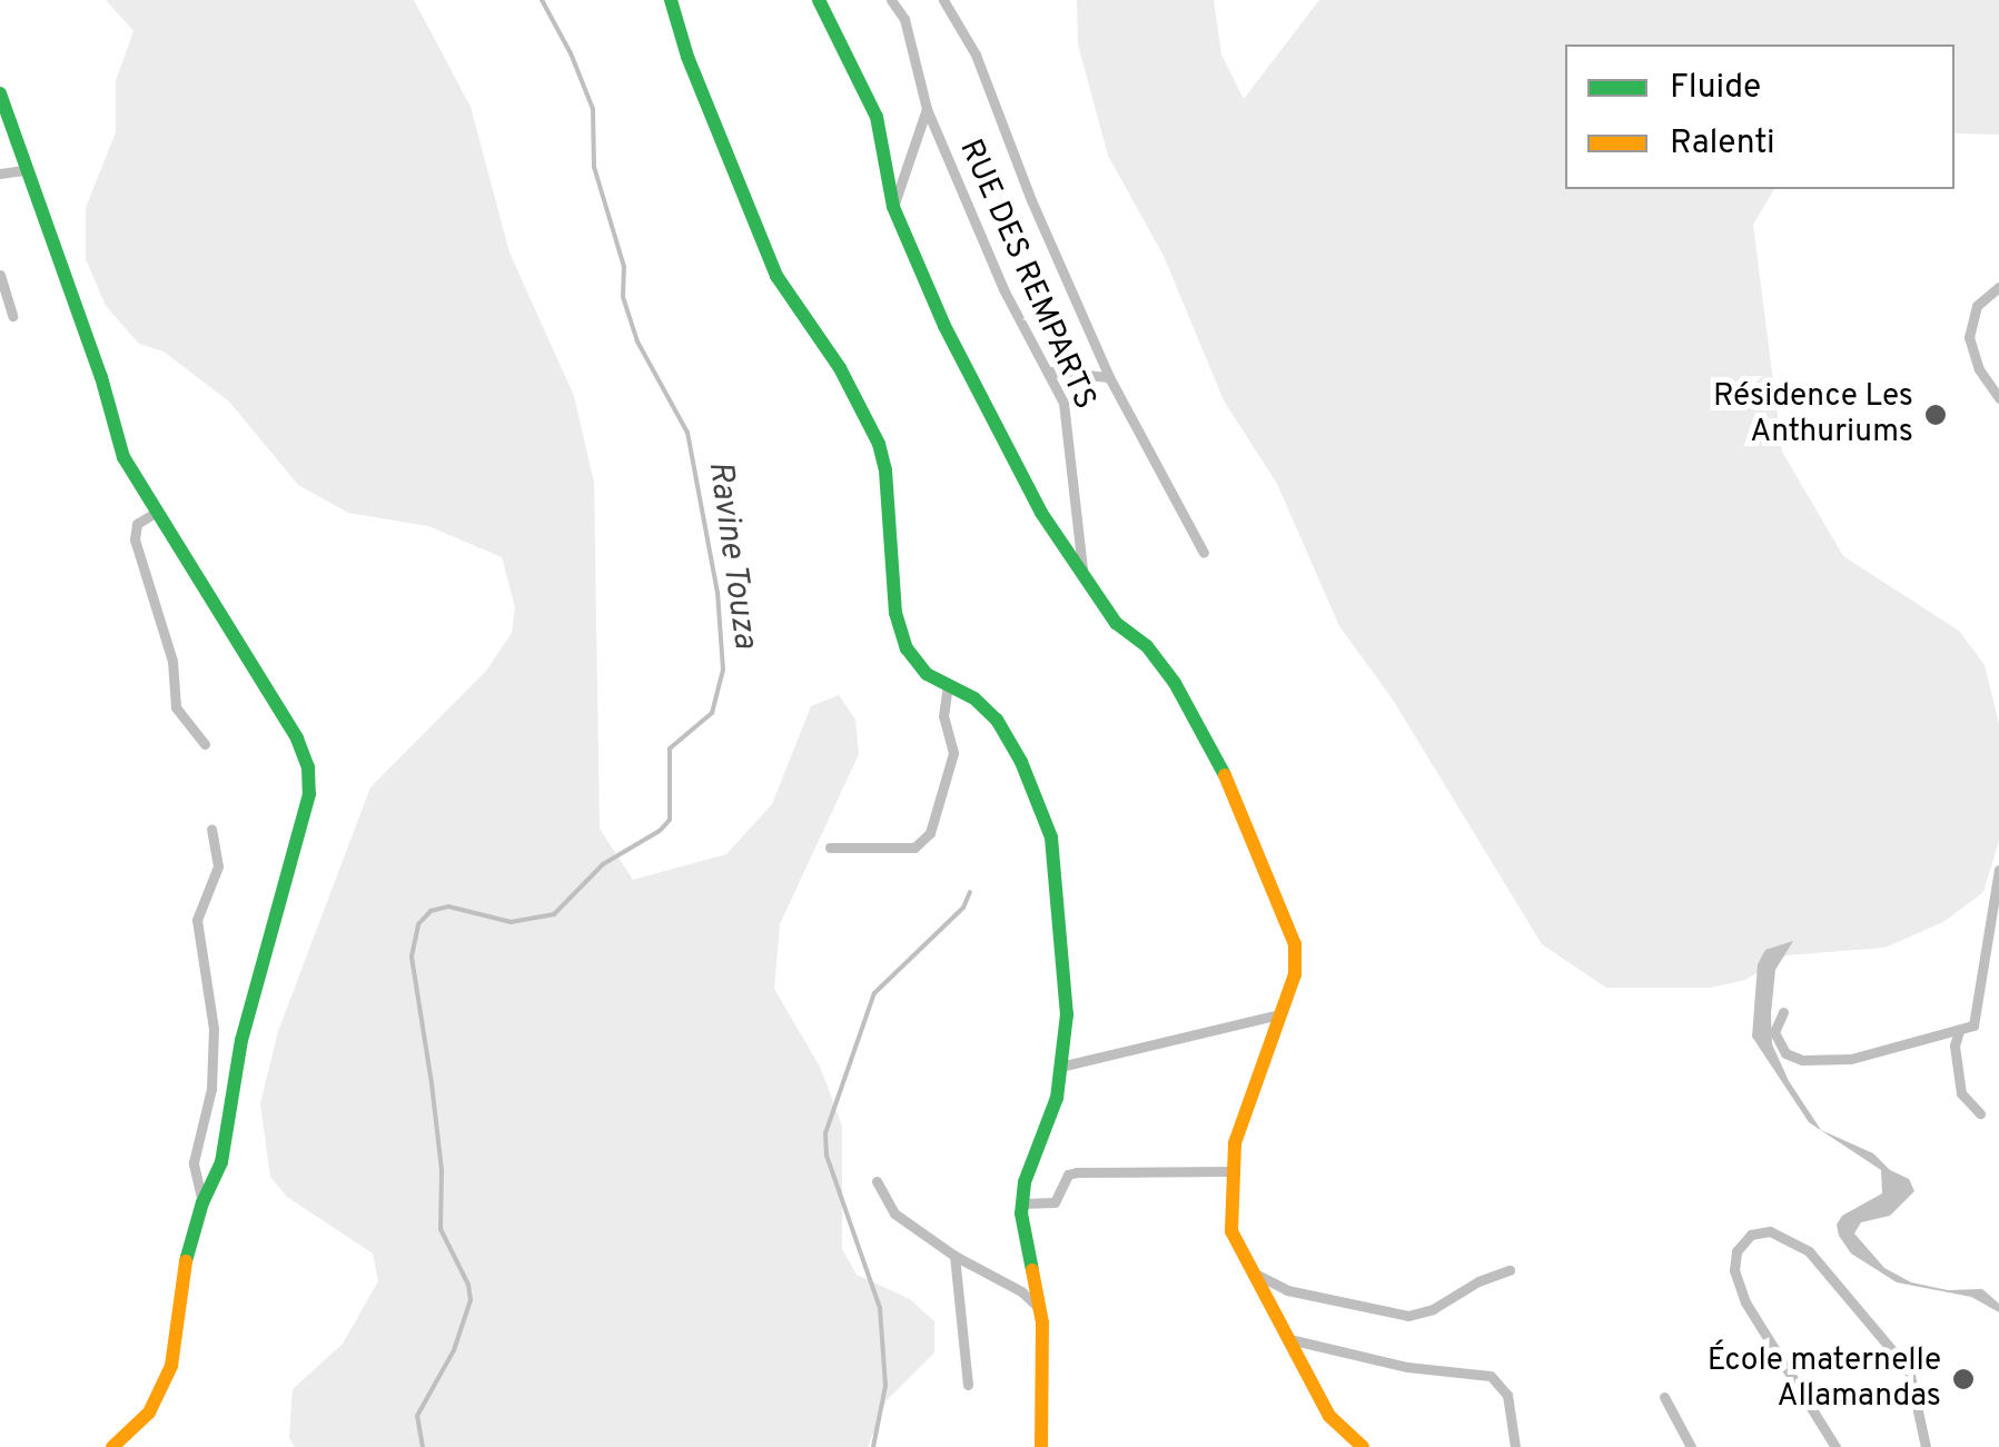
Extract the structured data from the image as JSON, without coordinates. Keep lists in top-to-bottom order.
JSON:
{
  "streets": {
    "street": ["RUE DES REMPARTS"]
  },
  "water": ["Ravine Touza"],
  "places": ["Résidence Les Anthuriums", "École maternelle Allamandas"],
  "legend": ["Fluide", "Ralenti"]
}
